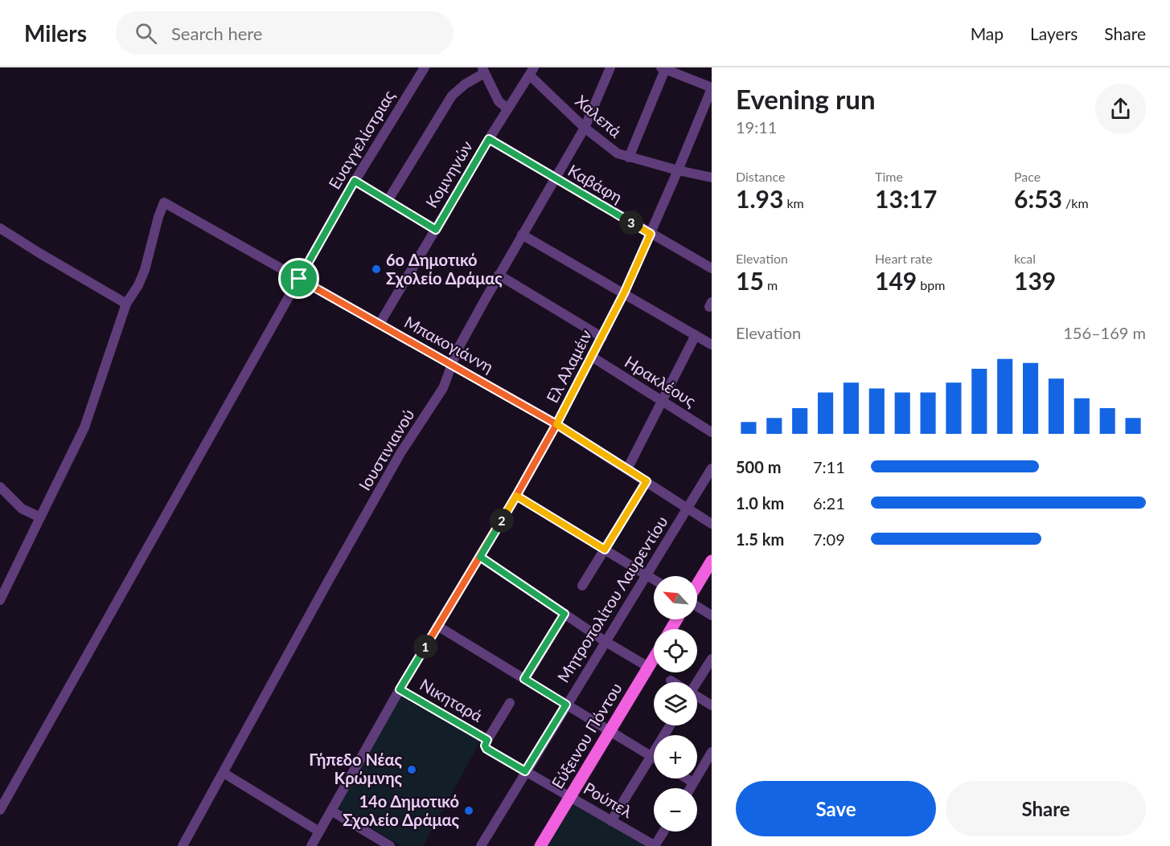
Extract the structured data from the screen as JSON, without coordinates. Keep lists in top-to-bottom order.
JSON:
{
  "streets": {
    "main road": ["Εύξεινου Πόντου"],
    "street": [
      "Χαλεπά",
      "Ευαγγελίστριας",
      "Κομνηνών",
      "Καβάφη",
      "Μπακογιάννη",
      "Ελ Αλαμέιν",
      "Ηρακλέους",
      "Ιουστινιανού",
      "Μητροπολίτου Λαυρεντίου",
      "Νικηταρά",
      "Ρούπελ"
    ]
  },
  "crossings": [
    ["Χαλεπά", "Κομνηνών"],
    ["Χαλεπά", "Ελ Αλαμέιν"],
    ["Χαλεπά", "Ιουστινιανού"],
    ["Ευαγγελίστριας", "Μπακογιάννη"],
    ["Κομνηνών", "Καβάφη"],
    ["Κομνηνών", "Μπακογιάννη"],
    ["Καβάφη", "Ελ Αλαμέιν"],
    ["Καβάφη", "Ιουστινιανού"],
    ["Μπακογιάννη", "Ελ Αλαμέιν"],
    ["Μπακογιάννη", "Ιουστινιανού"],
    ["Μπακογιάννη", "Μητροπολίτου Λαυρεντίου"],
    ["Ελ Αλαμέιν", "Ηρακλέους"],
    ["Ελ Αλαμέιν", "Νικηταρά"],
    ["Μητροπολίτου Λαυρεντίου", "Νικηταρά"],
    ["Νικηταρά", "Εύξεινου Πόντου"],
    ["Νικηταρά", "Ρούπελ"],
    ["Εύξεινου Πόντου", "Ρούπελ"]
  ],
  "places": ["6o Δημοτικό Σχολείο Δράμας", "Γήπεδο Νέας Κρώμνης", "14ο Δημοτικό Σχολείο Δράμας"],
  "north": "top left",
  "page": {
    "header": "Milers",
    "search": "Search here",
    "nav": ["Map", "Layers", "Share"],
    "heading": ["Evening run", "19:11"],
    "stats": [
      ["Distance", "1.93 km"],
      ["Time", "13:17"],
      ["Pace", "6:53 /km"],
      ["Elevation", "15 m"],
      ["Heart rate", "149 bpm"],
      ["kcal", "139"]
    ],
    "pins": ["3", "2", "1"],
    "chart": ["Elevation", "156–169 m"],
    "list": [
      {
        "name": "500 m",
        "note": "7:11"
      },
      {
        "name": "1.0 km",
        "note": "6:21"
      },
      {
        "name": "1.5 km",
        "note": "7:09"
      }
    ],
    "map_buttons": ["+", "−"],
    "buttons": ["Save", "Share"]
  }
}
